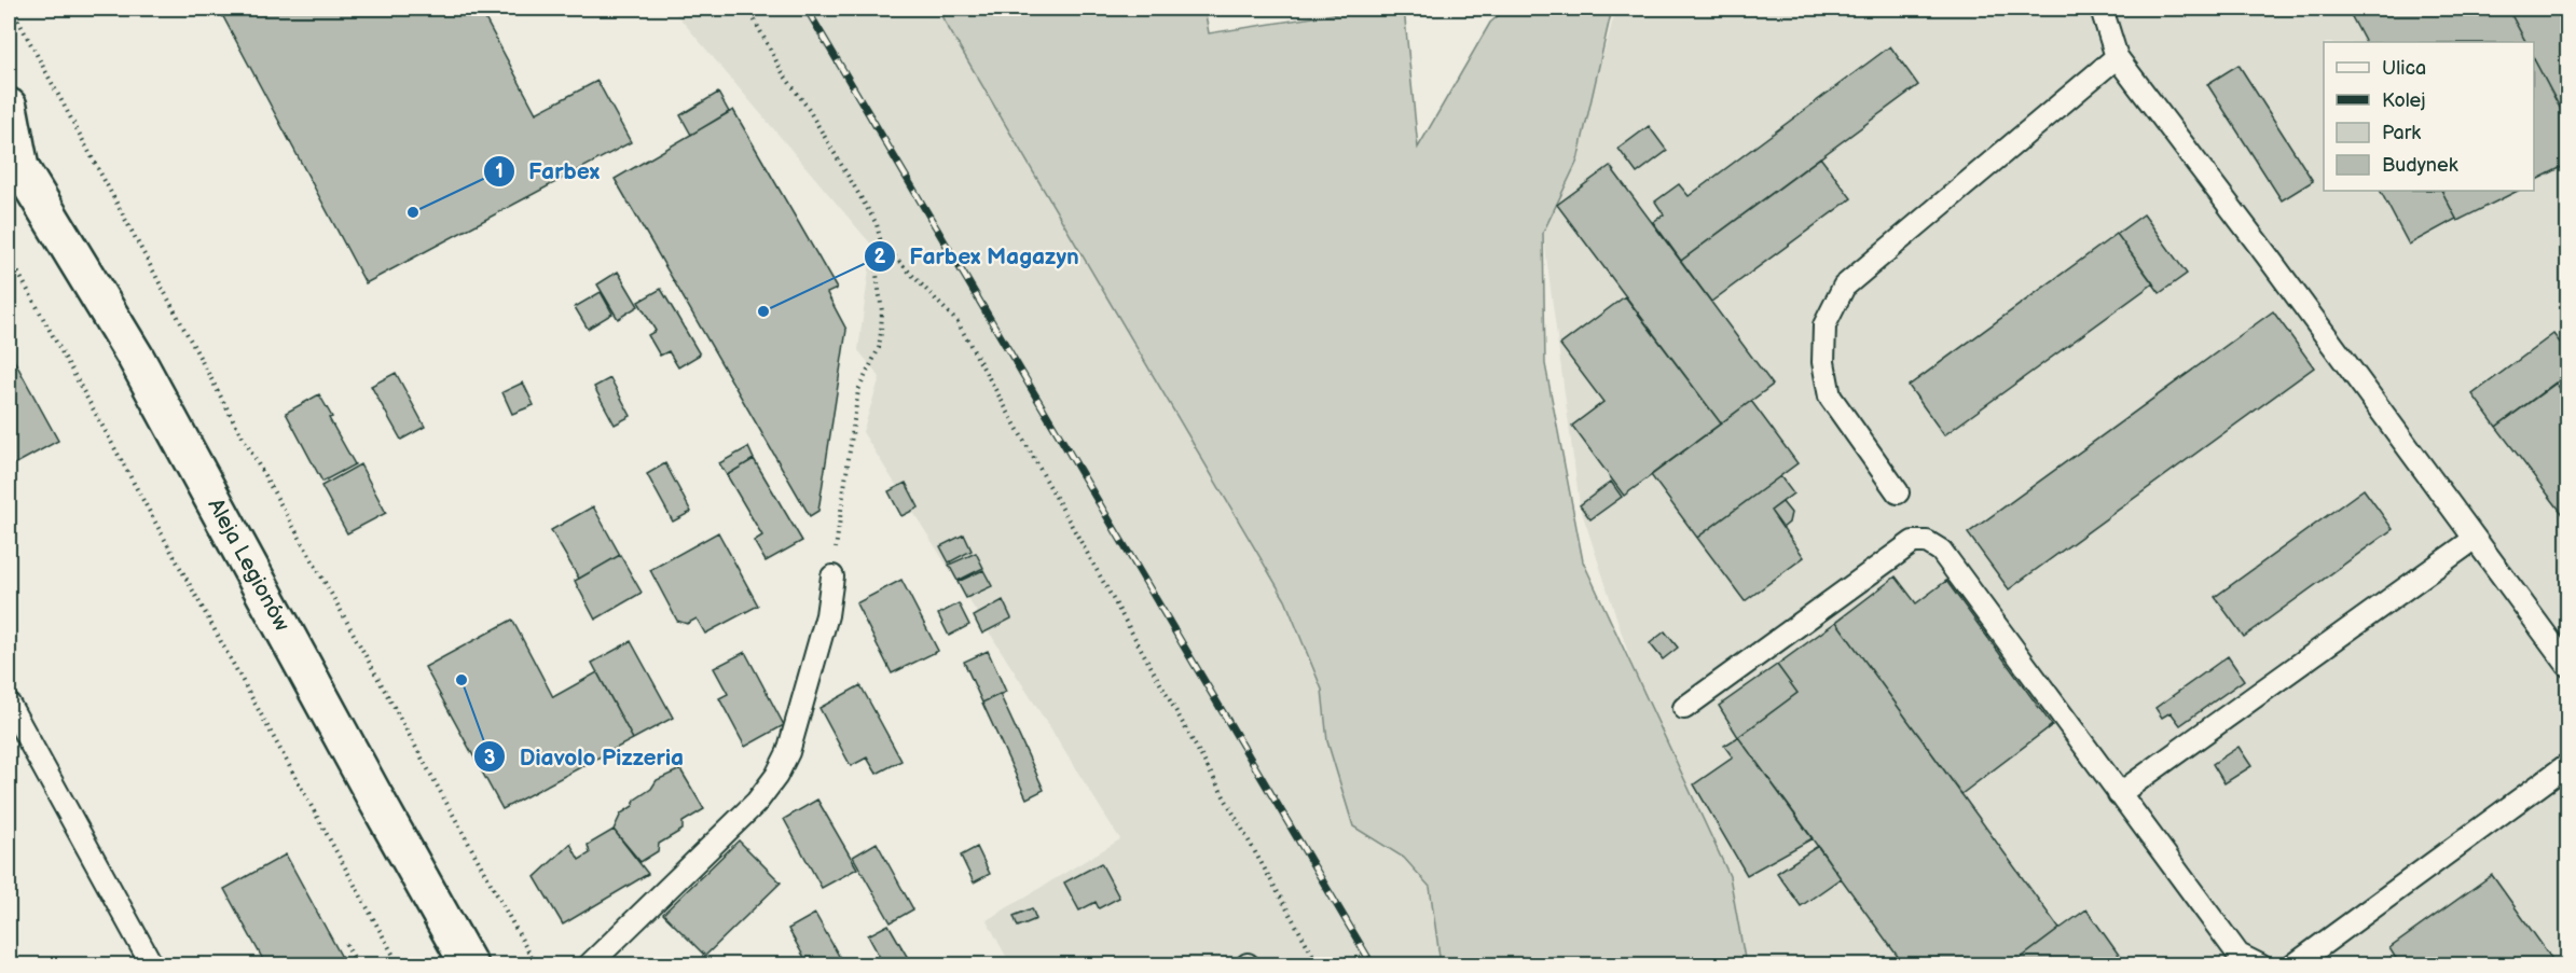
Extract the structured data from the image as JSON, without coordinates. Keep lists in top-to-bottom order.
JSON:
{
  "streets": {
    "main road": ["Aleja Legionów"]
  },
  "places": ["Farbex", "Farbex Magazyn", "Diavolo Pizzeria"],
  "legend": [
    "Ulica",
    "Kolej",
    "Park",
    "Budynek"
  ]
}
